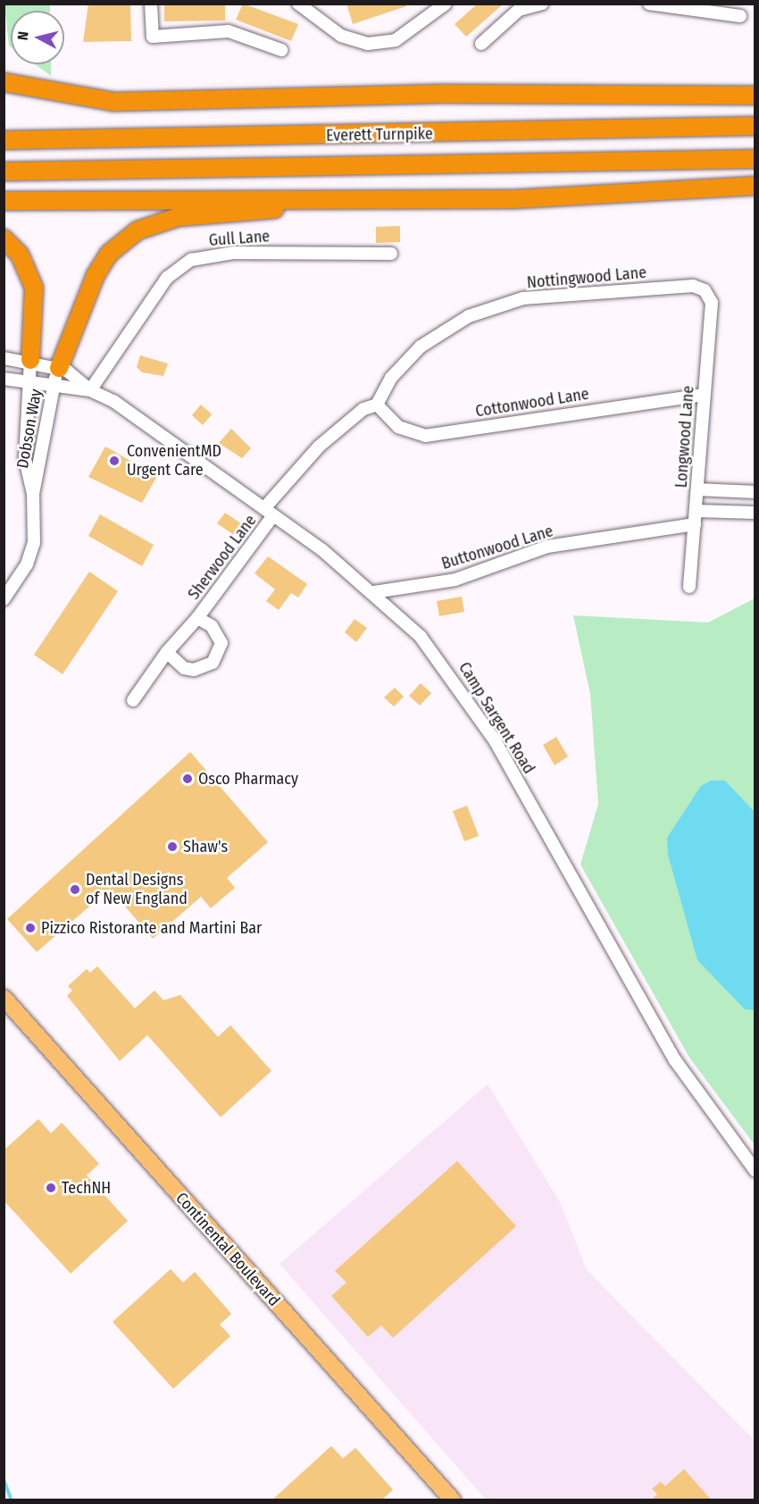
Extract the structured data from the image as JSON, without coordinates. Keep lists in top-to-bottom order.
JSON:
{
  "streets": {
    "highway": ["Everett Turnpike"],
    "main road": ["Continental Boulevard"],
    "street": [
      "Gull Lane",
      "Nottingwood Lane",
      "Cottonwood Lane",
      "Dobson Way",
      "Longwood Lane",
      "Buttonwood Lane",
      "Sherwood Lane",
      "Camp Sargent Road"
    ]
  },
  "crossings": [
    ["Gull Lane", "Camp Sargent Road"],
    ["Nottingwood Lane", "Cottonwood Lane"],
    ["Nottingwood Lane", "Longwood Lane"],
    ["Cottonwood Lane", "Longwood Lane"],
    ["Dobson Way", "Camp Sargent Road"],
    ["Longwood Lane", "Buttonwood Lane"],
    ["Buttonwood Lane", "Camp Sargent Road"],
    ["Sherwood Lane", "Camp Sargent Road"]
  ],
  "places": [
    "ConvenientMD Urgent Care",
    "Osco Pharmacy",
    "Shaw's",
    "Dental Designs of New England",
    "Pizzico Ristorante and Martini Bar",
    "TechNH"
  ],
  "north": "left"
}
